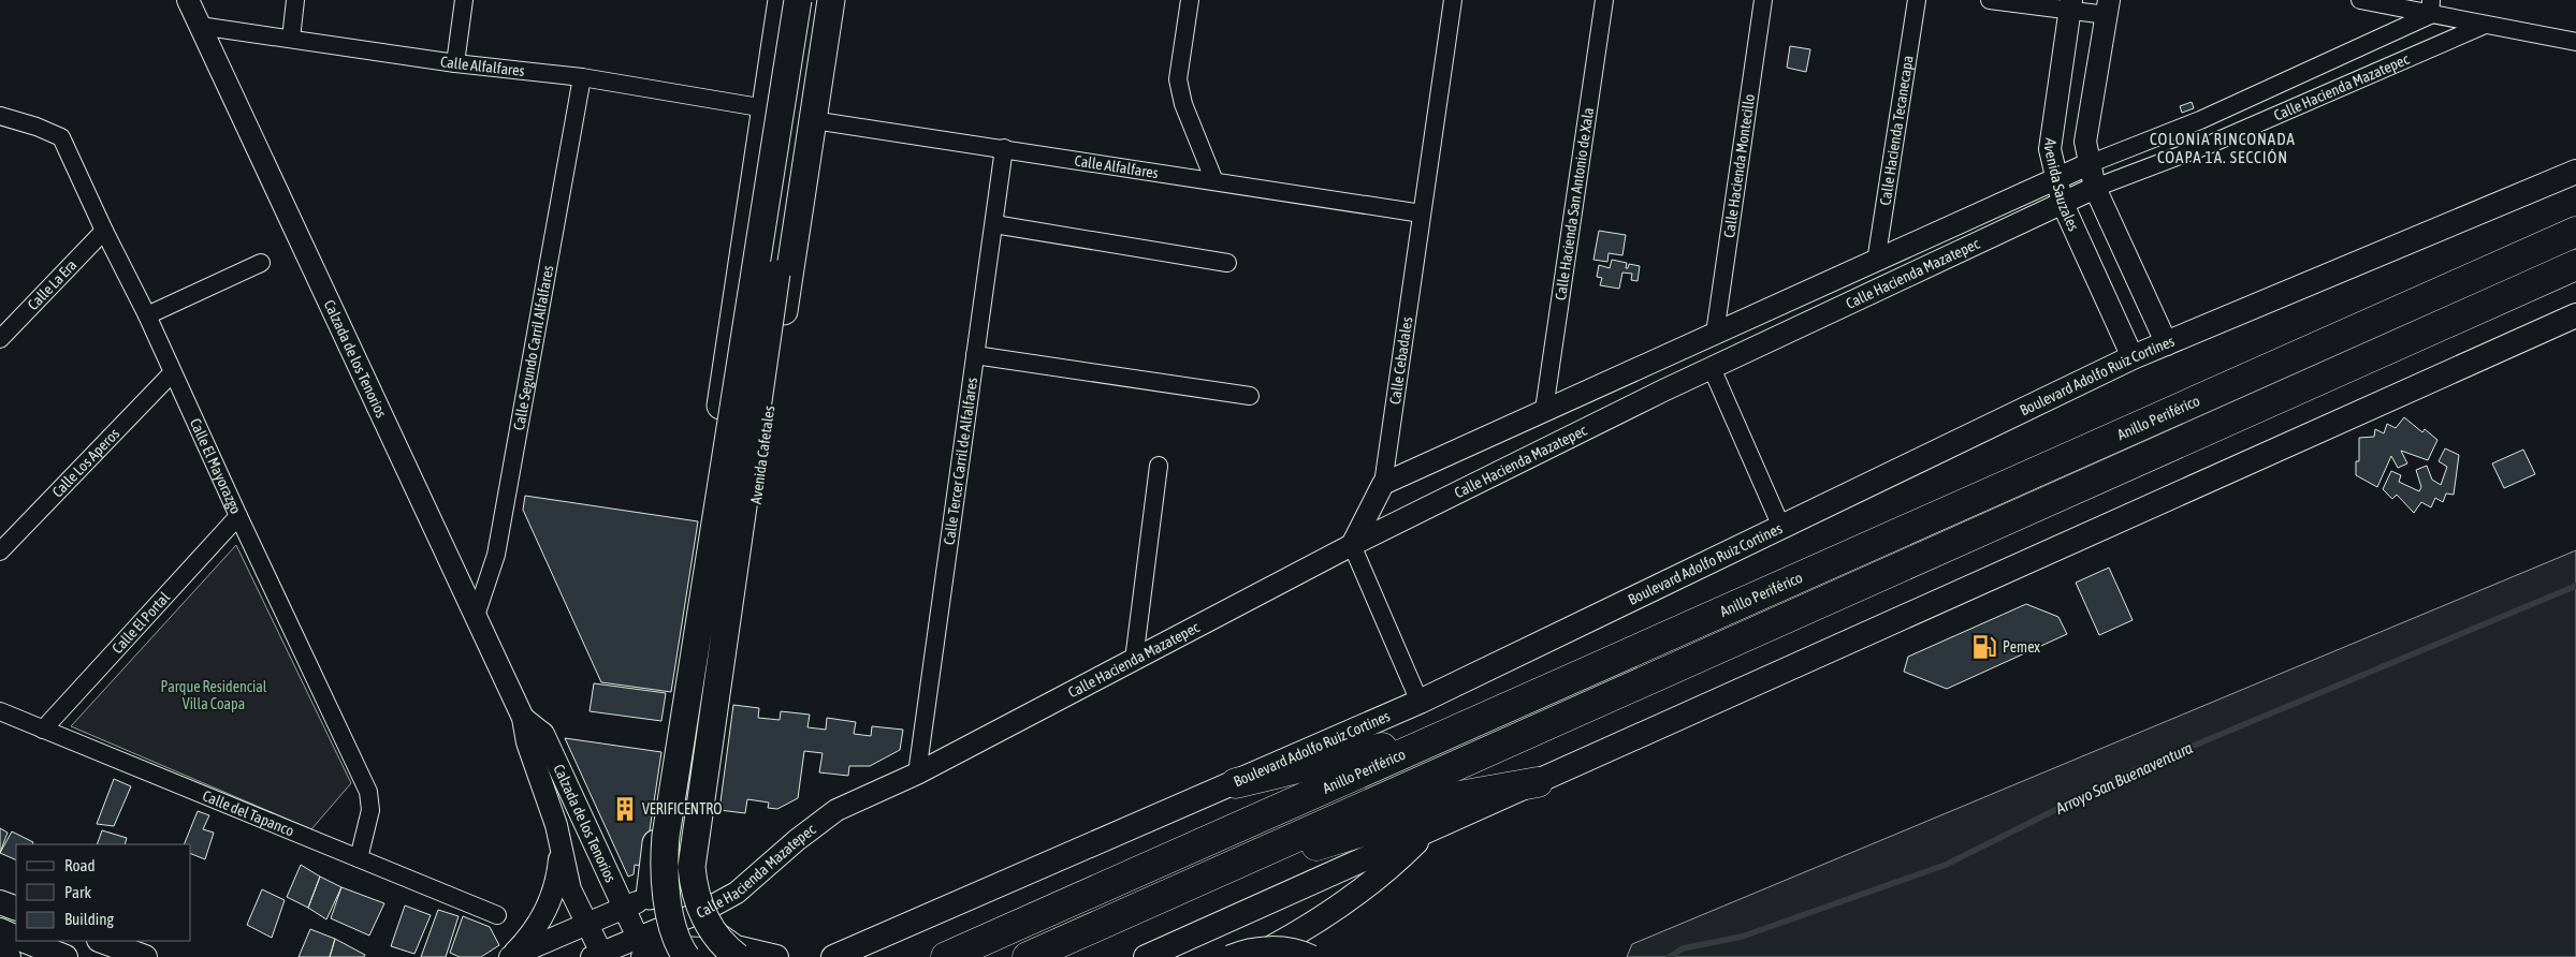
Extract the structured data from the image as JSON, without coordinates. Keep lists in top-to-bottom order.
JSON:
{
  "streets": {
    "highway": ["Anillo Periférico"],
    "main road": ["Boulevard Adolfo Ruiz Cortines", "Avenida Cafetales"],
    "street": [
      "Calle Alfalfares",
      "Calle Hacienda Mazatepec",
      "Calle Hacienda Tecanecapa",
      "Calle Hacienda Montecillo",
      "Avenida Sauzales",
      "Calle Hacienda San Antonio de Xala",
      "Calle La Era",
      "Calle Segundo Carril Alfalfares",
      "Calzada de los Tenorios",
      "Calle Cebadales",
      "Calle Tercer Carril de Alfalfares",
      "Calle Los Aperos",
      "Calle El Mayorazgo",
      "Calle El Portal",
      "Calle del Tapanco"
    ]
  },
  "crossings": [
    ["Calle Alfalfares", "Calle Segundo Carril Alfalfares"],
    ["Calle Alfalfares", "Calzada de los Tenorios"],
    ["Calle Alfalfares", "Calle Cebadales"],
    ["Calle Alfalfares", "Avenida Cafetales"],
    ["Calle Alfalfares", "Calle Tercer Carril de Alfalfares"],
    ["Calle Hacienda Mazatepec", "Calle Hacienda Tecanecapa"],
    ["Calle Hacienda Mazatepec", "Calle Hacienda Montecillo"],
    ["Calle Hacienda Mazatepec", "Avenida Sauzales"],
    ["Calle Hacienda Mazatepec", "Calle Hacienda San Antonio de Xala"],
    ["Calle Hacienda Mazatepec", "Calzada de los Tenorios"],
    ["Calle Hacienda Mazatepec", "Calle Cebadales"],
    ["Calle Hacienda Mazatepec", "Avenida Cafetales"],
    ["Calle Hacienda Mazatepec", "Calle Tercer Carril de Alfalfares"],
    ["Avenida Sauzales", "Boulevard Adolfo Ruiz Cortines"],
    ["Calle La Era", "Calle El Mayorazgo"],
    ["Calle Segundo Carril Alfalfares", "Calzada de los Tenorios"],
    ["Calle Los Aperos", "Calle El Mayorazgo"],
    ["Calle El Mayorazgo", "Calle El Portal"],
    ["Calle El Mayorazgo", "Calle del Tapanco"],
    ["Calle El Portal", "Calle del Tapanco"]
  ],
  "districts": ["COLONIA RINCONADA COAPA 1A. SECCIÓN"],
  "water": ["Arroyo San Buenaventura"],
  "parks": ["Parque Residencial Villa Coapa"],
  "places": {
    "fuel station": ["Pemex"],
    "building": ["VERIFICENTRO"]
  },
  "legend": ["Road", "Park", "Building"]
}
